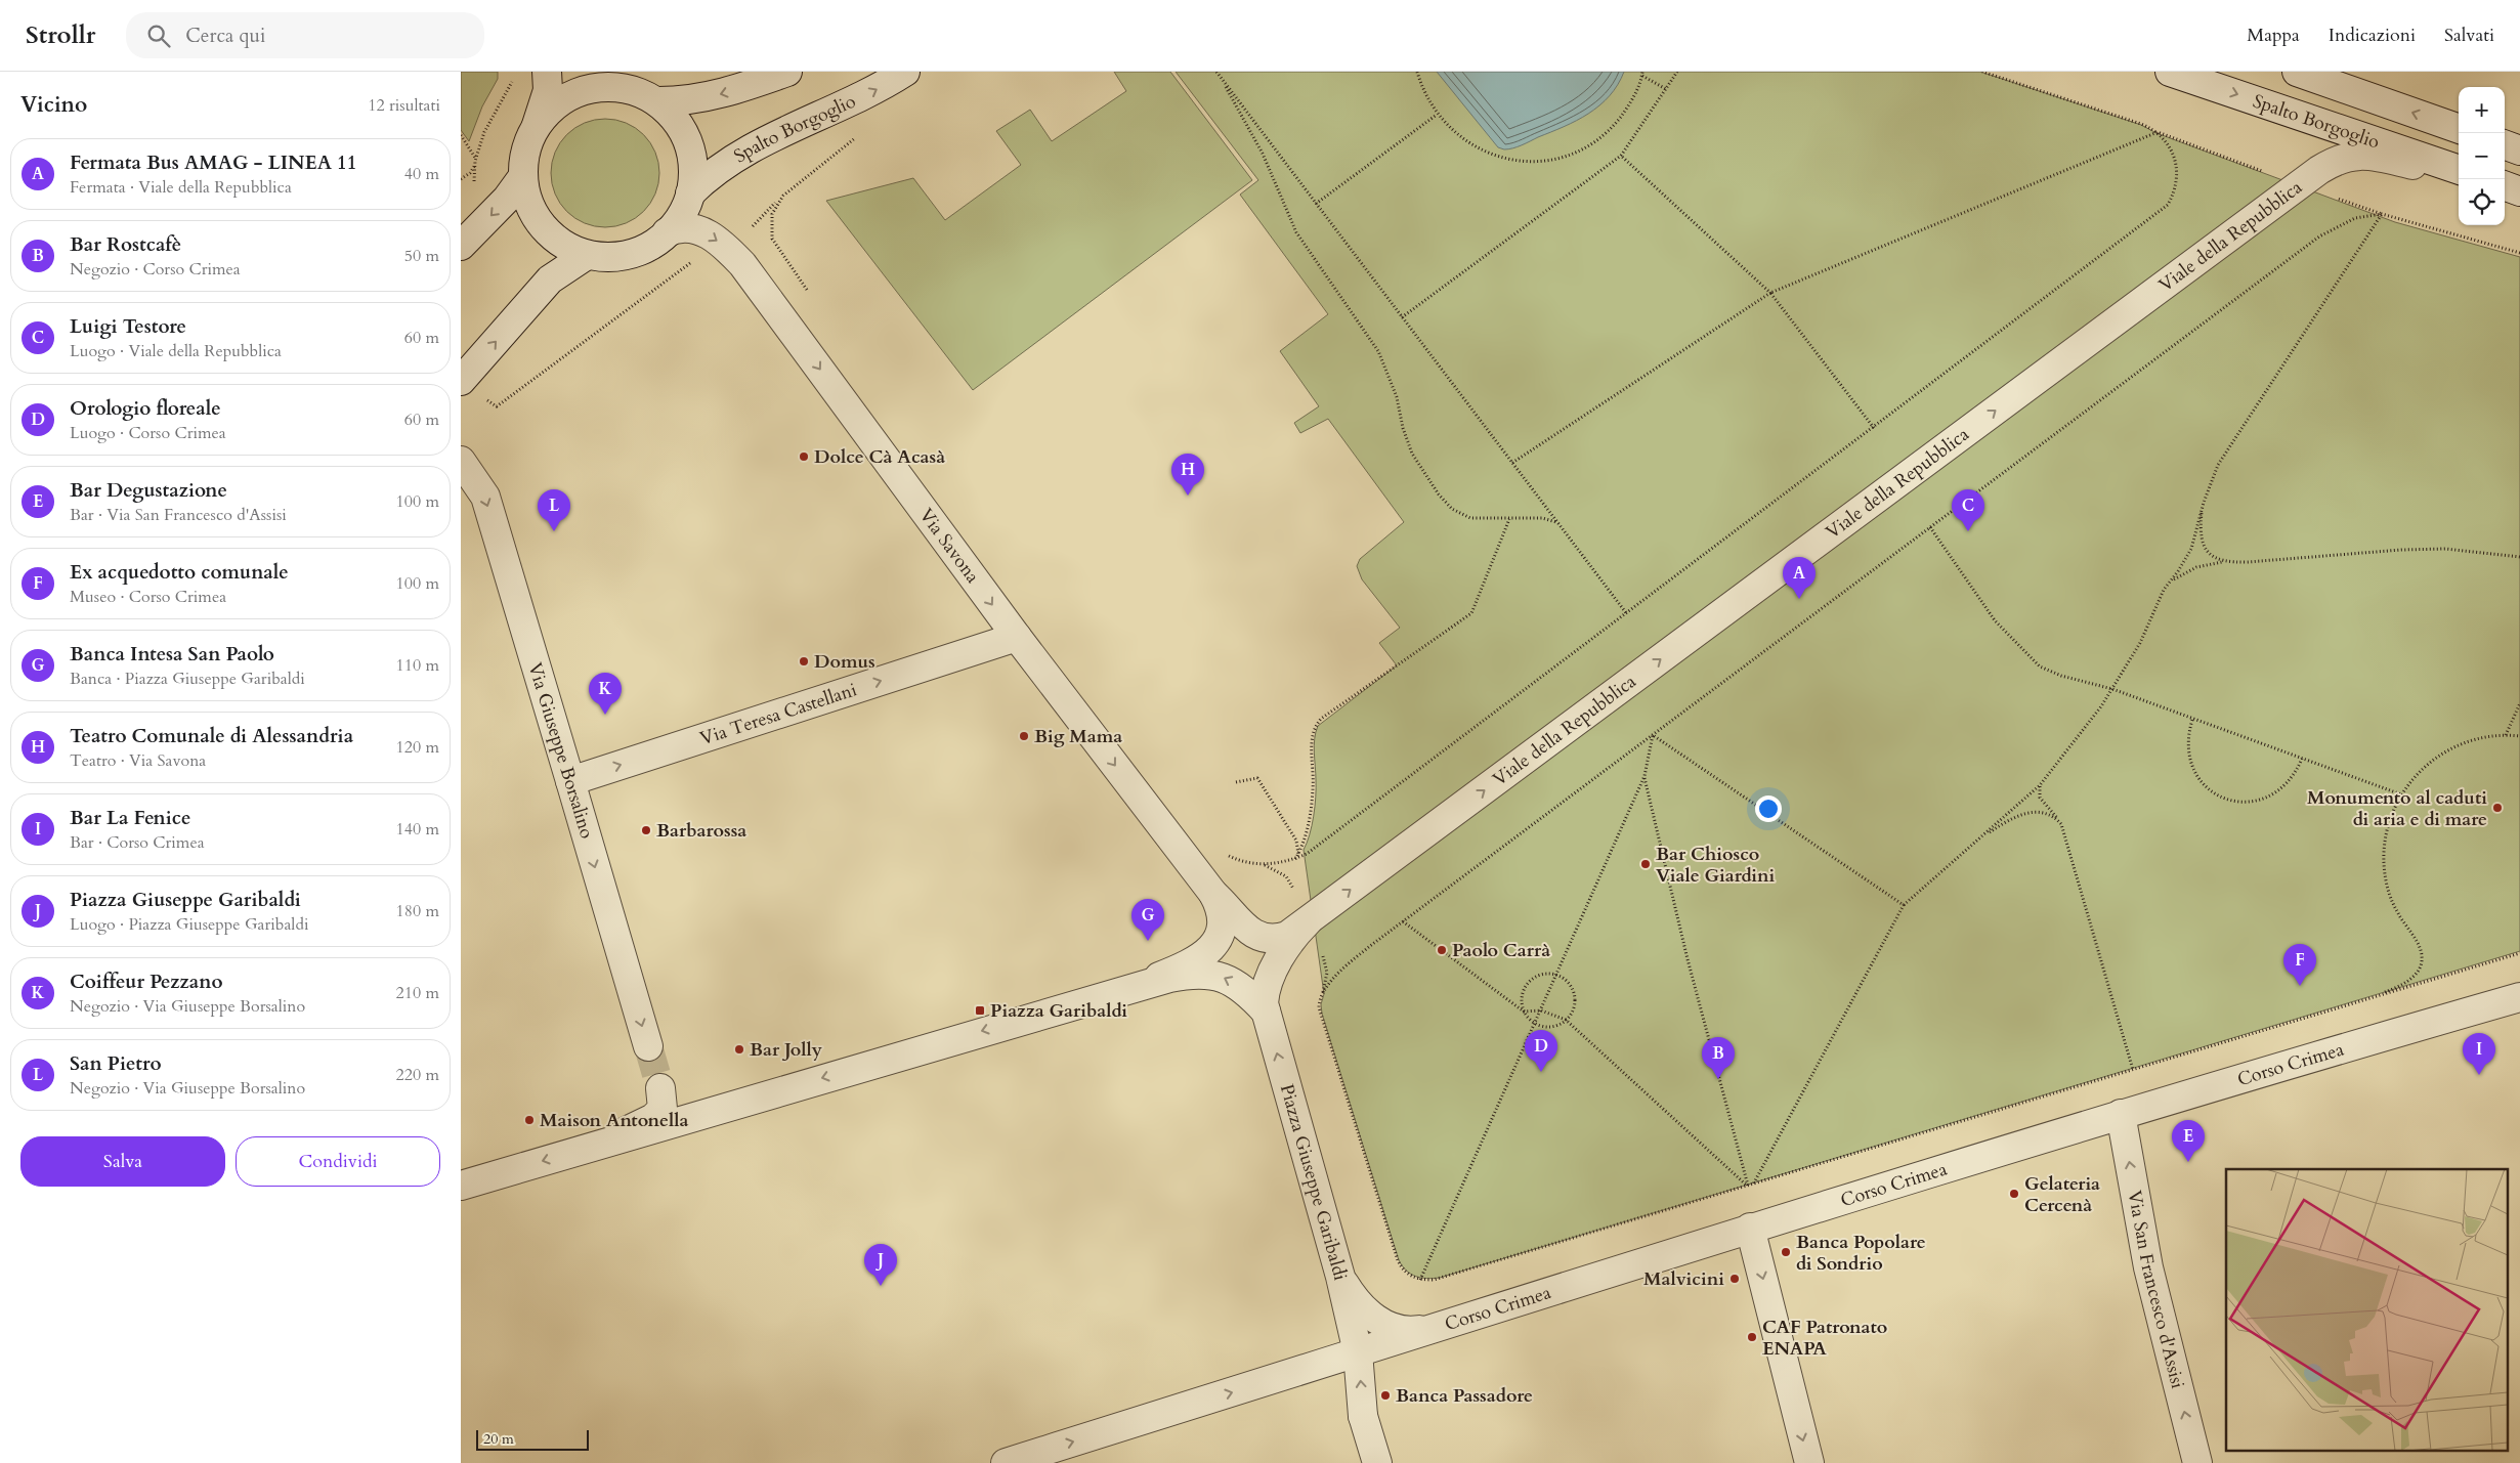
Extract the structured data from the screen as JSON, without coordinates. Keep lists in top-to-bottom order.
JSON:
{
  "streets": {
    "street": [
      "Spalto Borgoglio",
      "Viale della Repubblica",
      "Via Savona",
      "Via Teresa Castellani",
      "Via Giuseppe Borsalino",
      "Corso Crimea",
      "Piazza Giuseppe Garibaldi",
      "Via San Francesco d'Assisi"
    ]
  },
  "crossings": [
    ["Spalto Borgoglio", "Via Savona"],
    ["Via Savona", "Via Teresa Castellani"],
    ["Via Teresa Castellani", "Via Giuseppe Borsalino"],
    ["Corso Crimea", "Piazza Giuseppe Garibaldi"],
    ["Corso Crimea", "Via San Francesco d'Assisi"]
  ],
  "one_way": [
    "Viale della Repubblica",
    "Via Savona",
    "Via Teresa Castellani",
    "Via Giuseppe Borsalino",
    "Piazza Giuseppe Garibaldi",
    "Via San Francesco d'Assisi"
  ],
  "places": {
    "other": [
      "Dolce Cà Acasà",
      "Domus",
      "Big Mama",
      "Monumento al caduti di aria e di mare",
      "Barbarossa",
      "Bar Chiosco Viale Giardini",
      "Paolo Carrà",
      "Bar Jolly",
      "Maison Antonella",
      "Gelateria Cercenà",
      "Banca Popolare di Sondrio",
      "Malvicini",
      "CAF Patronato ENAPA",
      "Banca Passadore"
    ],
    "transit": ["Piazza Garibaldi"]
  },
  "scale_bar": "20 m",
  "page": {
    "header": "Strollr",
    "search": "Cerca qui",
    "nav": ["Mappa", "Indicazioni", "Salvati"],
    "heading": ["Vicino", "12 risultati"],
    "map_buttons": ["+", "−"],
    "list": [
      {
        "mark": "A",
        "name": "Fermata Bus AMAG - LINEA 11",
        "note": "Fermata · Viale della Repubblica",
        "value": "40 m"
      },
      {
        "mark": "B",
        "name": "Bar Rostcafè",
        "note": "Negozio · Corso Crimea",
        "value": "50 m"
      },
      {
        "mark": "C",
        "name": "Luigi Testore",
        "note": "Luogo · Viale della Repubblica",
        "value": "60 m"
      },
      {
        "mark": "D",
        "name": "Orologio floreale",
        "note": "Luogo · Corso Crimea",
        "value": "60 m"
      },
      {
        "mark": "E",
        "name": "Bar Degustazione",
        "note": "Bar · Via San Francesco d'Assisi",
        "value": "100 m"
      },
      {
        "mark": "F",
        "name": "Ex acquedotto comunale",
        "note": "Museo · Corso Crimea",
        "value": "100 m"
      },
      {
        "mark": "G",
        "name": "Banca Intesa San Paolo",
        "note": "Banca · Piazza Giuseppe Garibaldi",
        "value": "110 m"
      },
      {
        "mark": "H",
        "name": "Teatro Comunale di Alessandria",
        "note": "Teatro · Via Savona",
        "value": "120 m"
      },
      {
        "mark": "I",
        "name": "Bar La Fenice",
        "note": "Bar · Corso Crimea",
        "value": "140 m"
      },
      {
        "mark": "J",
        "name": "Piazza Giuseppe Garibaldi",
        "note": "Luogo · Piazza Giuseppe Garibaldi",
        "value": "180 m"
      },
      {
        "mark": "K",
        "name": "Coiffeur Pezzano",
        "note": "Negozio · Via Giuseppe Borsalino",
        "value": "210 m"
      },
      {
        "mark": "L",
        "name": "San Pietro",
        "note": "Negozio · Via Giuseppe Borsalino",
        "value": "220 m"
      }
    ],
    "pins": [
      "H",
      "C",
      "L",
      "A",
      "K",
      "G",
      "F",
      "D",
      "I",
      "B",
      "E",
      "J"
    ],
    "buttons": ["Salva", "Condividi"],
    "scale": "20 m"
  }
}
